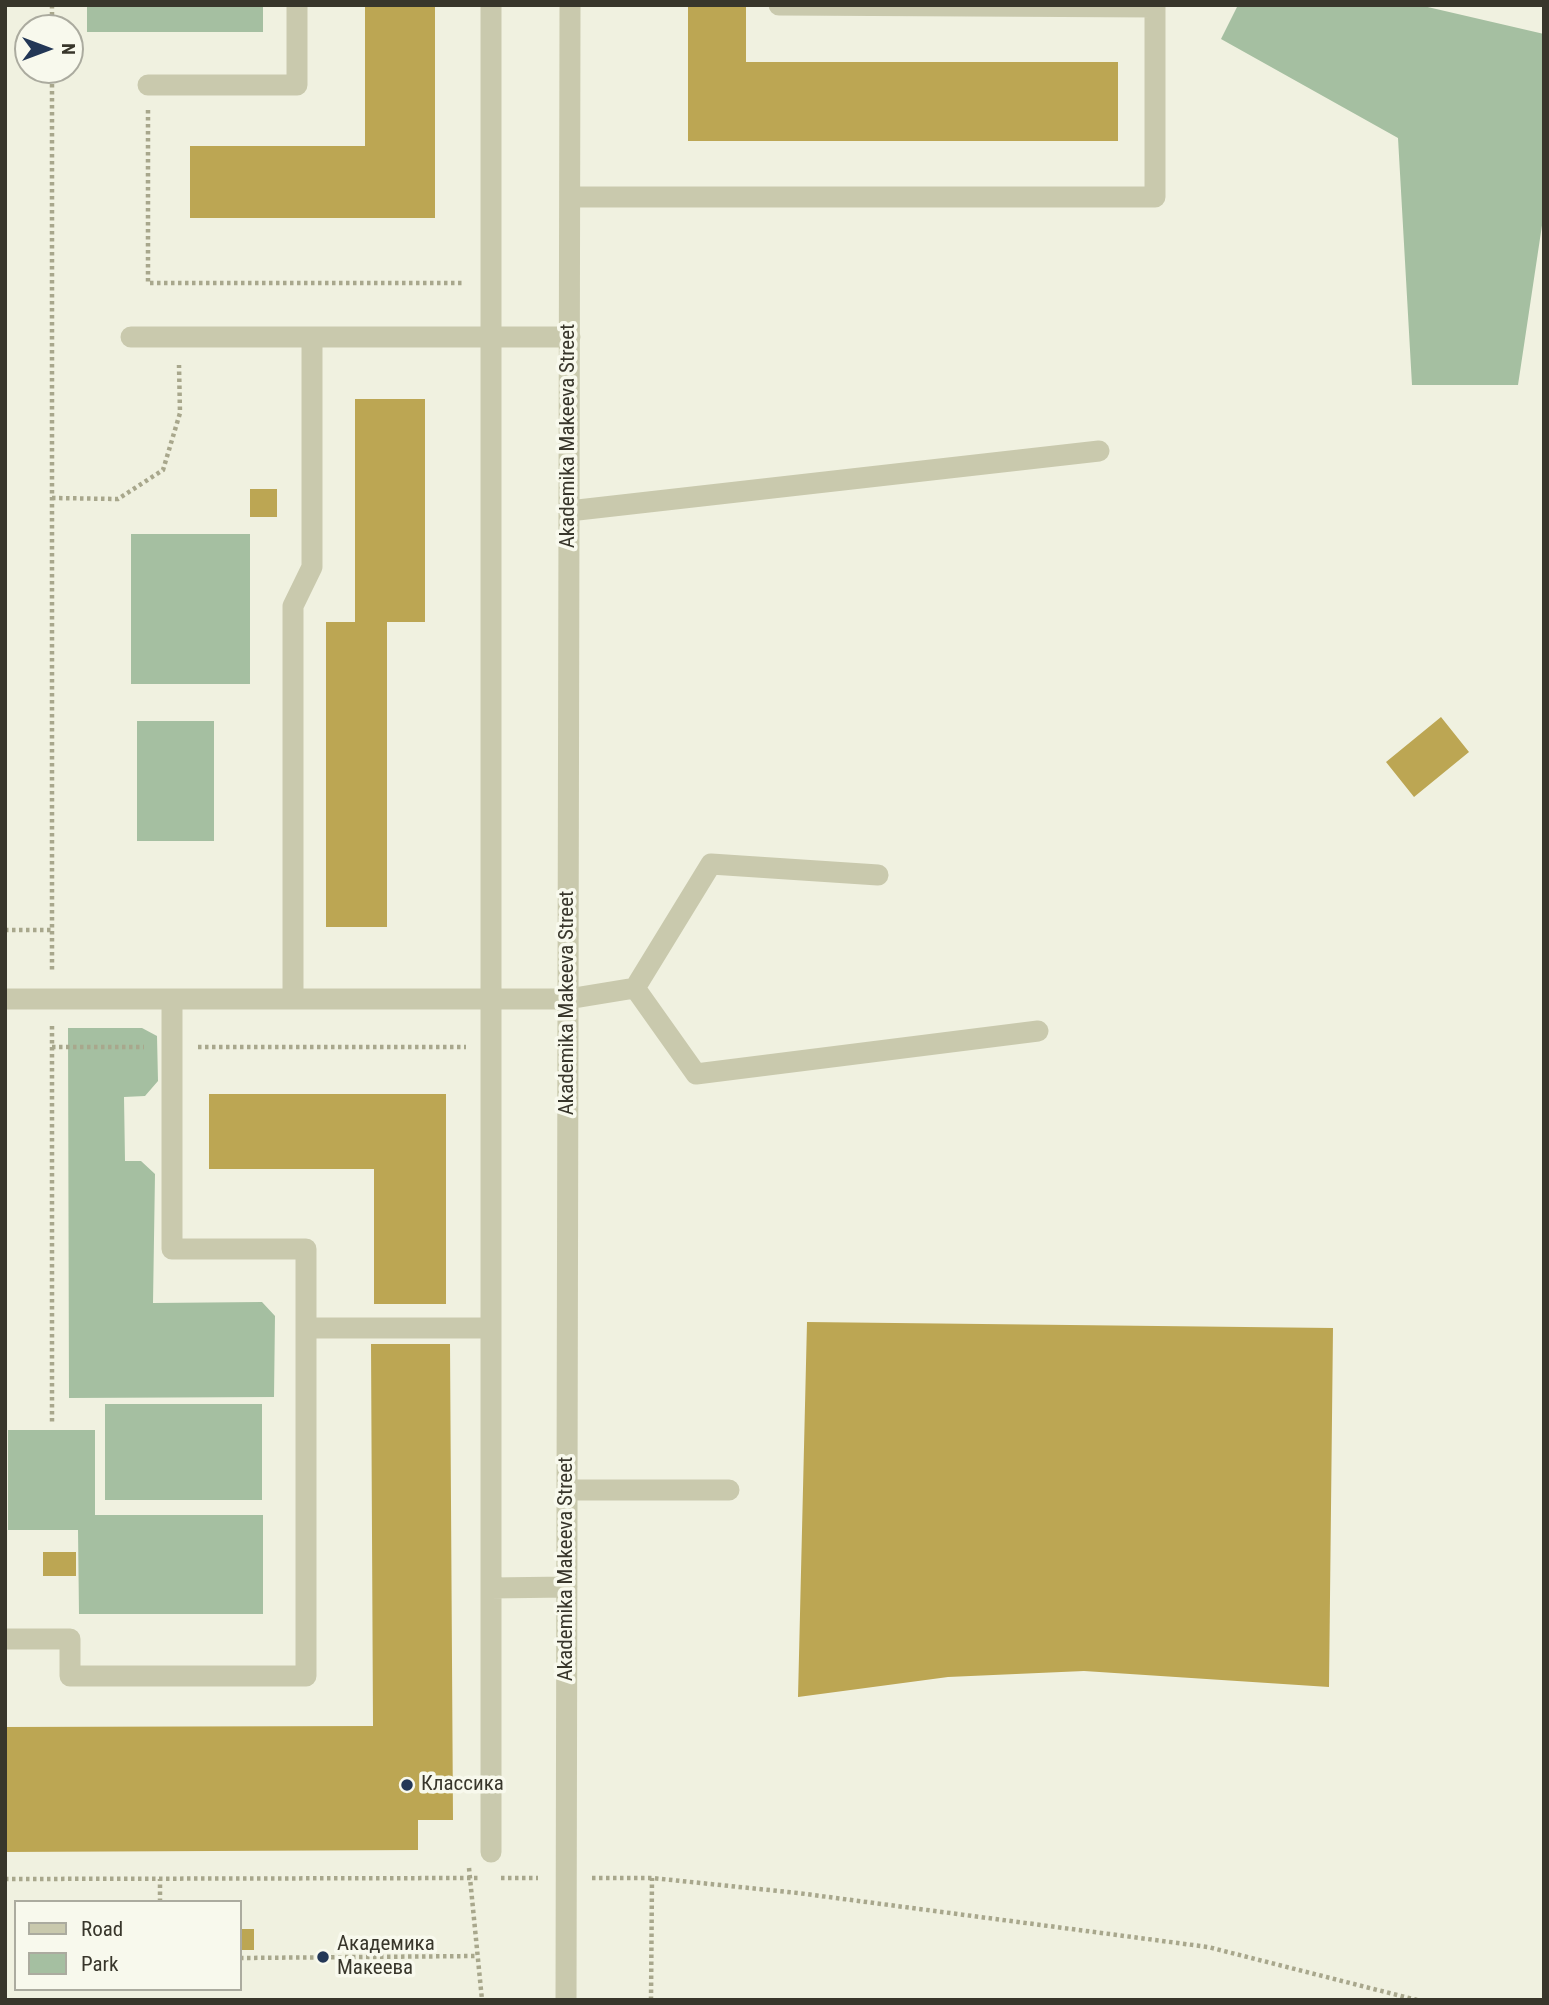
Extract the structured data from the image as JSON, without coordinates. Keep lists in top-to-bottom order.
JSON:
{
  "streets": {
    "street": ["Akademika Makeeva Street"]
  },
  "places": ["Классика", "Академика Макеева"],
  "legend": ["Road", "Park"],
  "north": "right"
}
